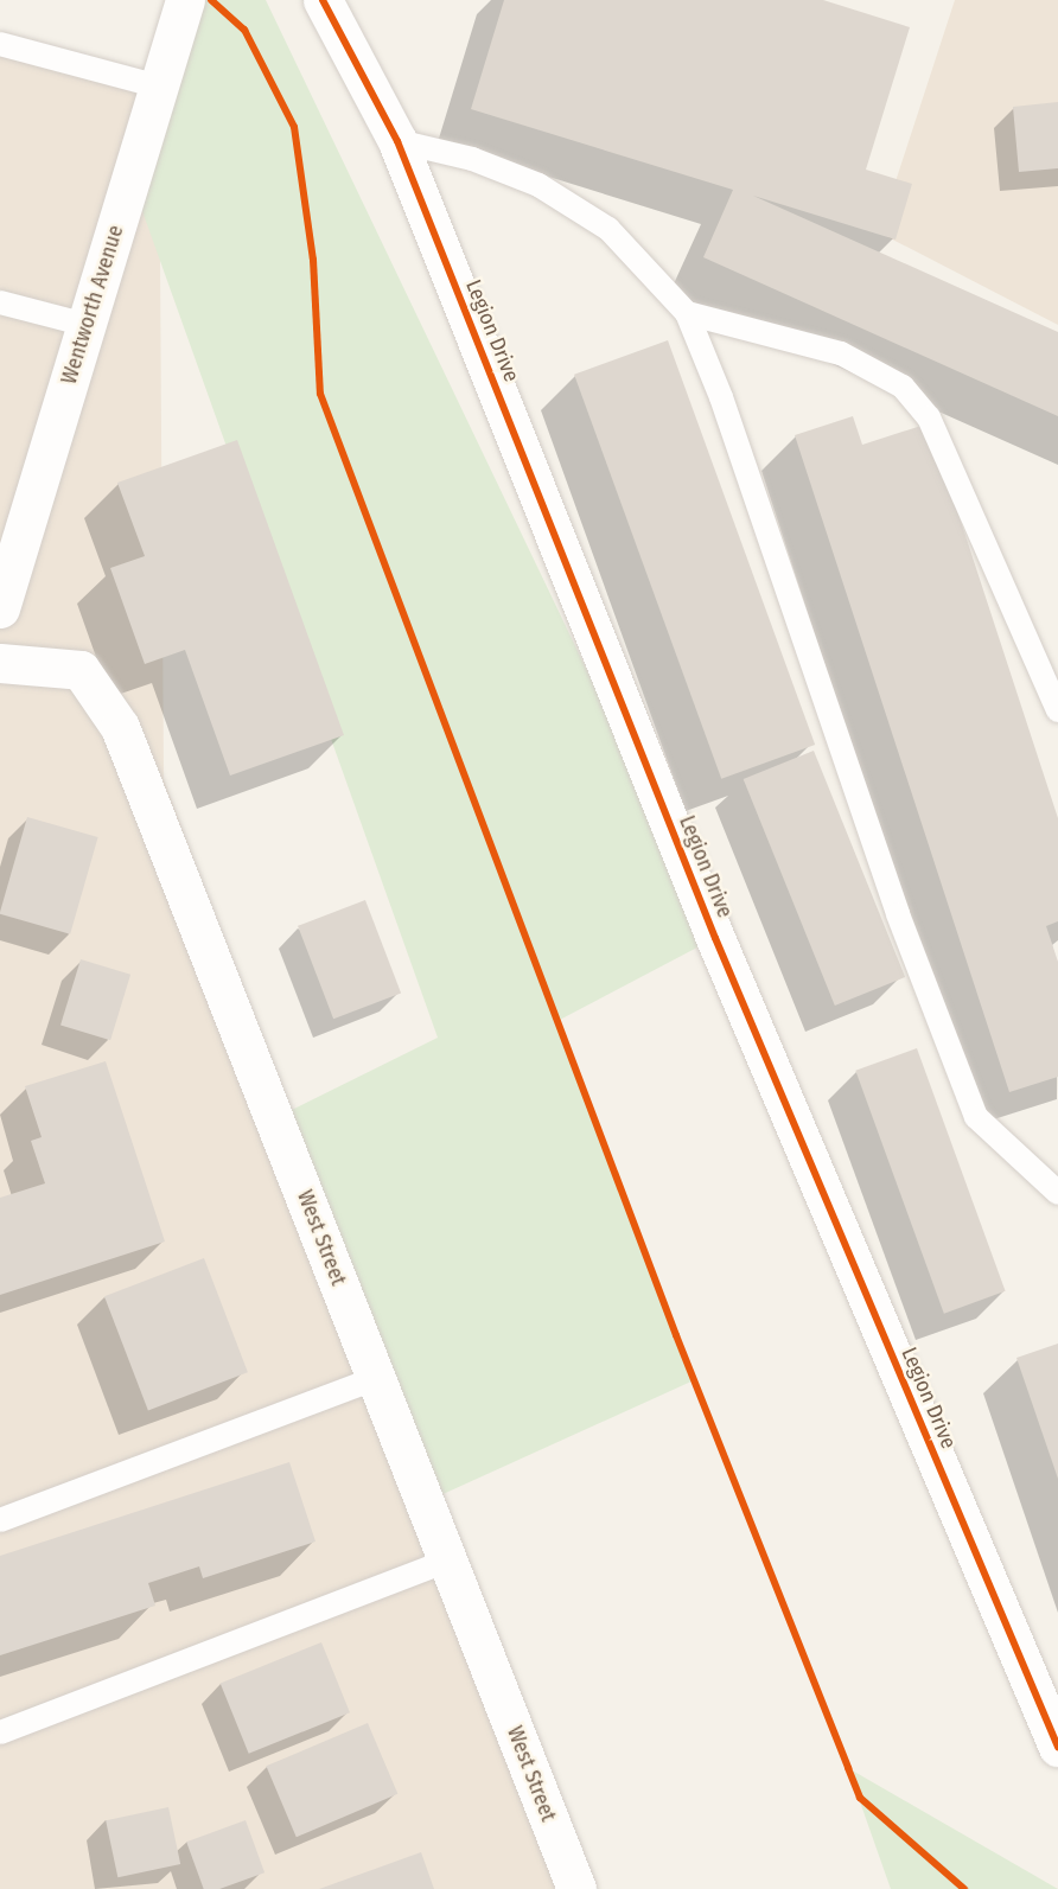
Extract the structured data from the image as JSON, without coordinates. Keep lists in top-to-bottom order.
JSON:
{
  "streets": {
    "street": ["Wentworth Avenue", "Legion Drive", "West Street"]
  }
}
